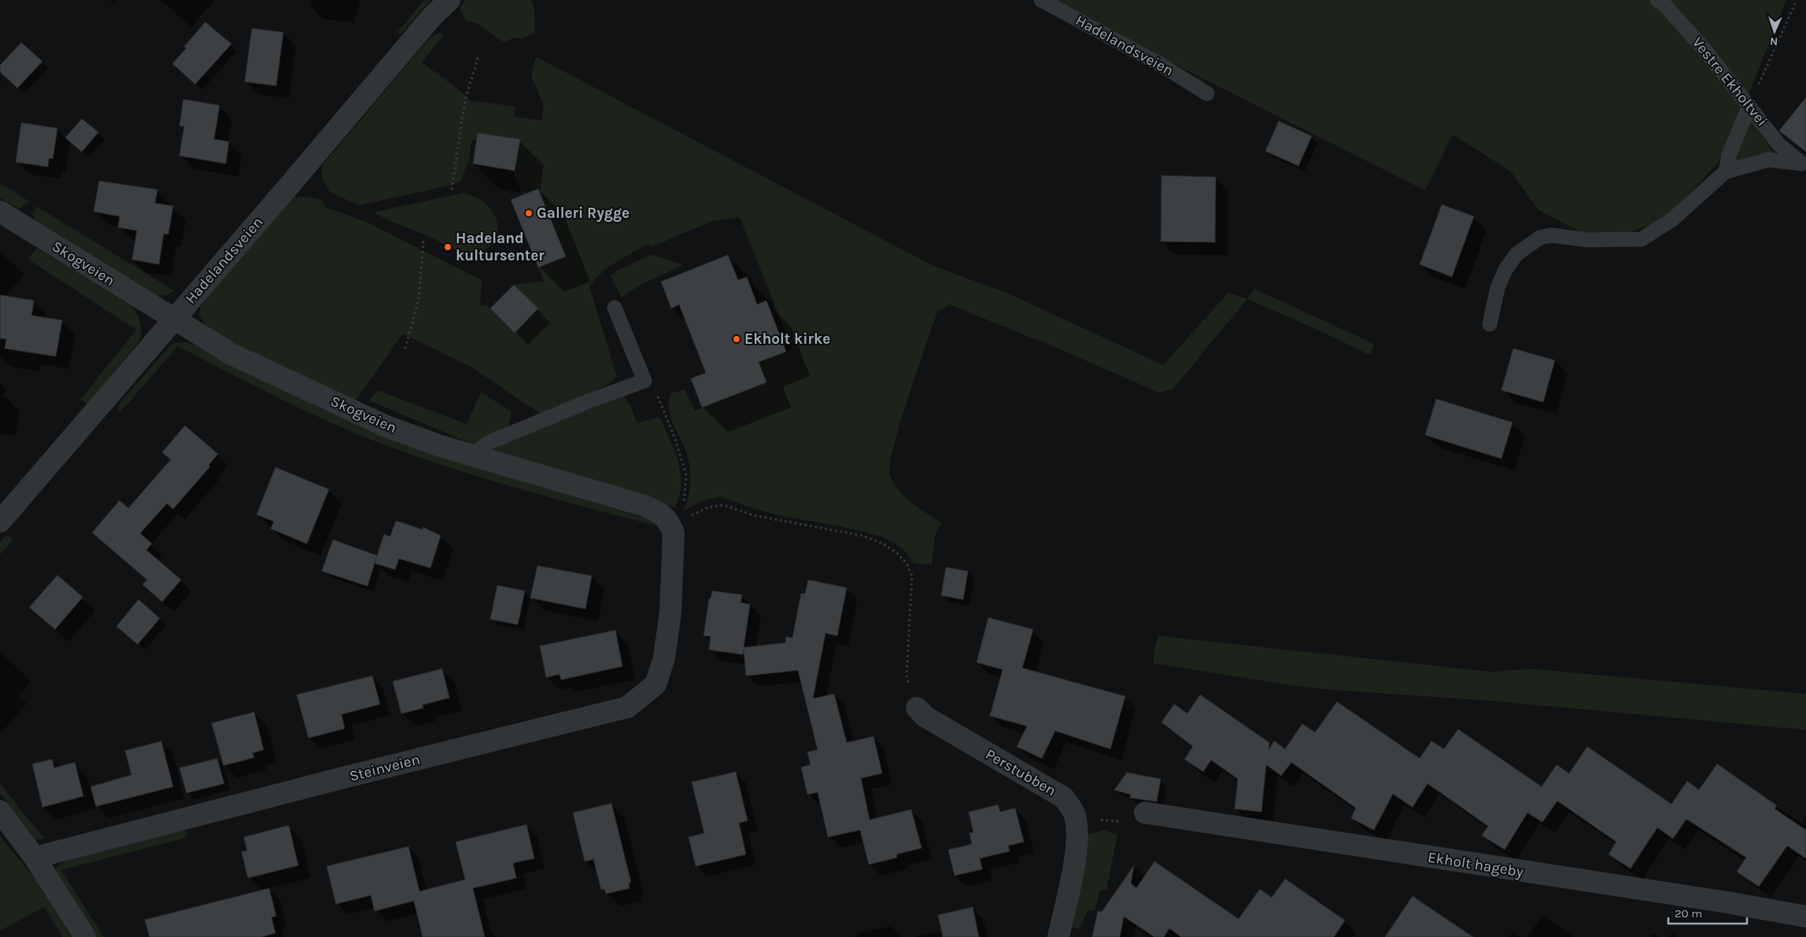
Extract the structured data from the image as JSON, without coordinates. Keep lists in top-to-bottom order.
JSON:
{
  "streets": {
    "street": [
      "Hadelandsveien",
      "Skogveien",
      "Steinveien",
      "Perstubben",
      "Ekholt hageby"
    ],
    "lane": ["Vestre Ekholtvei"]
  },
  "crossings": [
    ["Hadelandsveien", "Skogveien"],
    ["Skogveien", "Steinveien"]
  ],
  "places": ["Galleri Rygge", "Hadeland kultursenter", "Ekholt kirke"],
  "scale_bar": "20 m",
  "north": "bottom"
}
